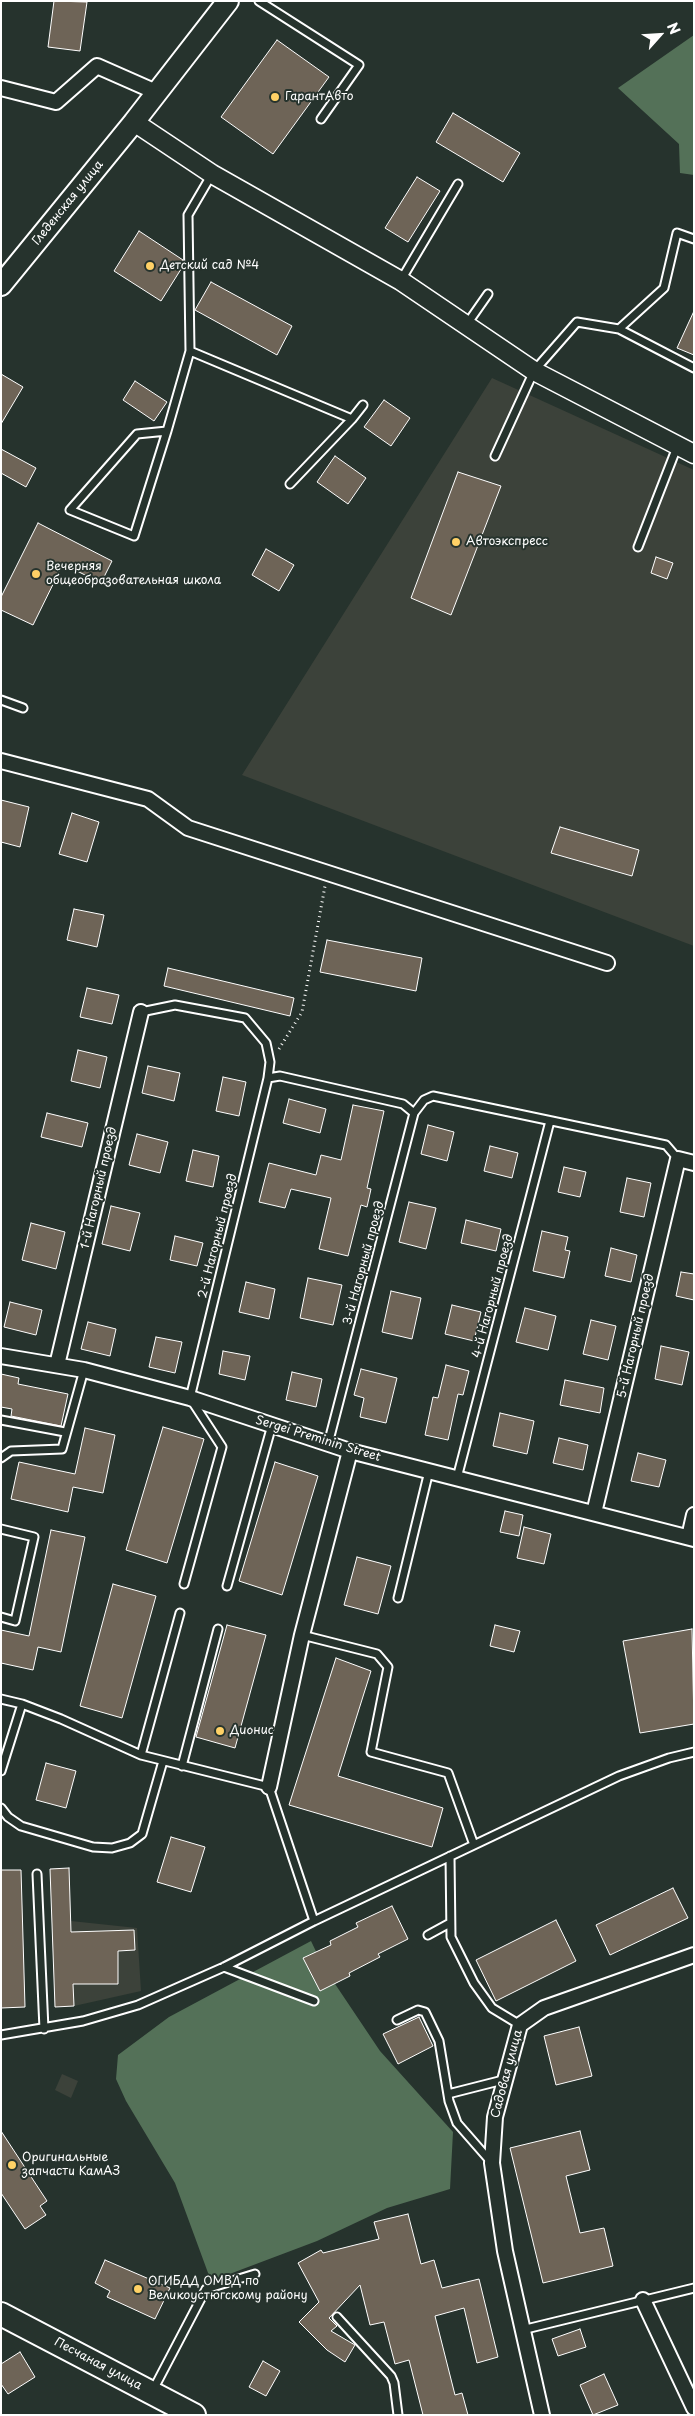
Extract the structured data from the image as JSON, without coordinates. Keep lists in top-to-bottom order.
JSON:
{
  "streets": {
    "main road": ["Гледенская улица", "Песчаная улица"],
    "street": [
      "1-й Нагорный проезд",
      "5-й Нагорный проезд",
      "Sergei Preminin Street",
      "Садовая улица"
    ],
    "lane": ["2-й Нагорный проезд", "3-й Нагорный проезд", "4-й Нагорный проезд"]
  },
  "crossings": [
    ["1-й Нагорный проезд", "Sergei Preminin Street"],
    ["2-й Нагорный проезд", "Sergei Preminin Street"],
    ["3-й Нагорный проезд", "Sergei Preminin Street"],
    ["4-й Нагорный проезд", "Sergei Preminin Street"],
    ["5-й Нагорный проезд", "Sergei Preminin Street"]
  ],
  "places": [
    "ГарантАвто",
    "Детский сад №4",
    "Автоэкспресс",
    "Вечерняя общеобразовательная школа",
    "Дионис",
    "Оригинальные запчасти КамАЗ",
    "ОГИБДД ОМВД по Великоустюгскому району"
  ],
  "north": "top right"
}
